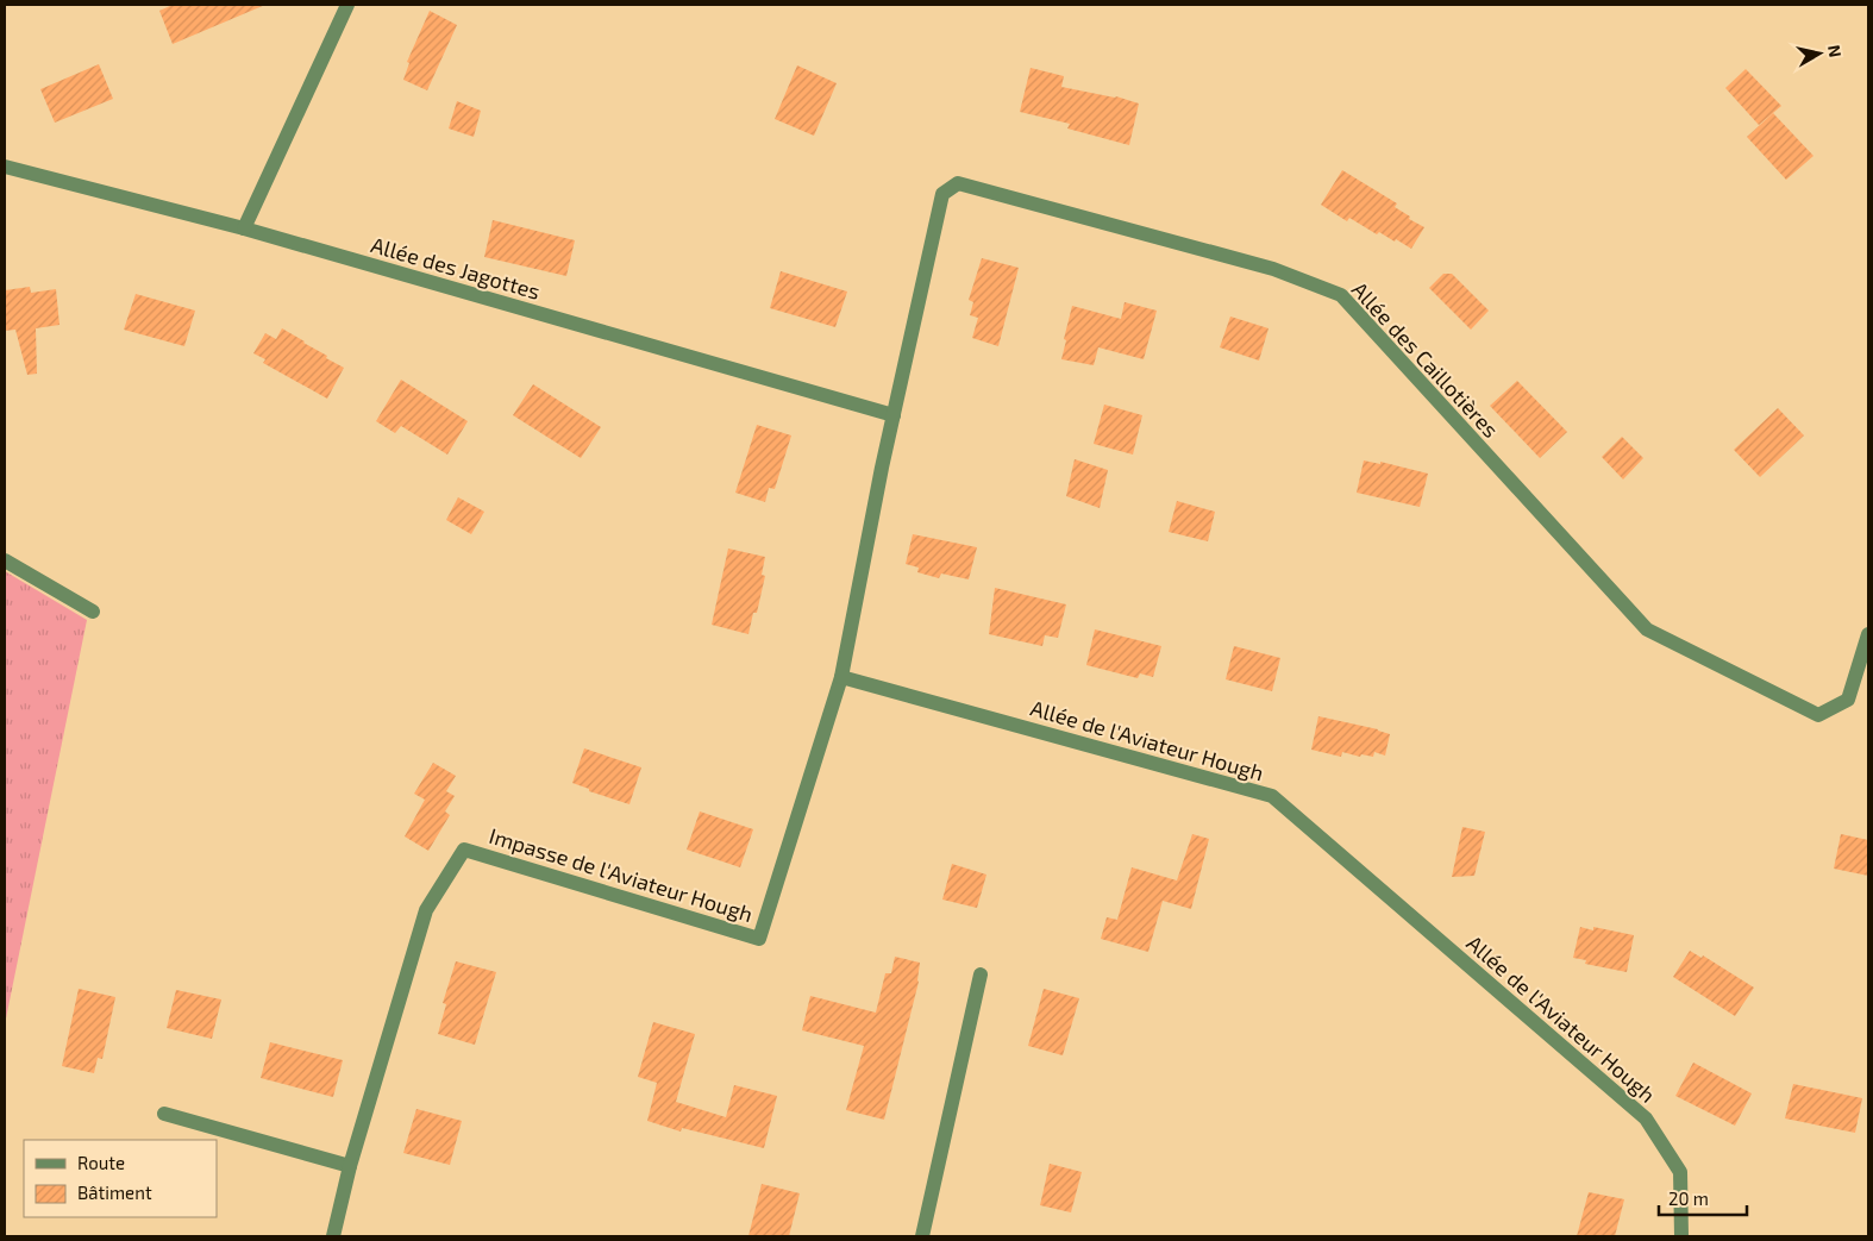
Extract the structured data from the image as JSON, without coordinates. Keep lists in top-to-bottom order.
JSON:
{
  "streets": {
    "street": [
      "Allée des Jagottes",
      "Allée des Caillotières",
      "Allée de l'Aviateur Hough",
      "Impasse de l'Aviateur Hough"
    ]
  },
  "crossings": [
    ["Allée des Jagottes", "Allée des Caillotières"],
    ["Allée de l'Aviateur Hough", "Impasse de l'Aviateur Hough"]
  ],
  "legend": ["Route", "Bâtiment"],
  "scale_bar": "20 m",
  "north": "right"
}
